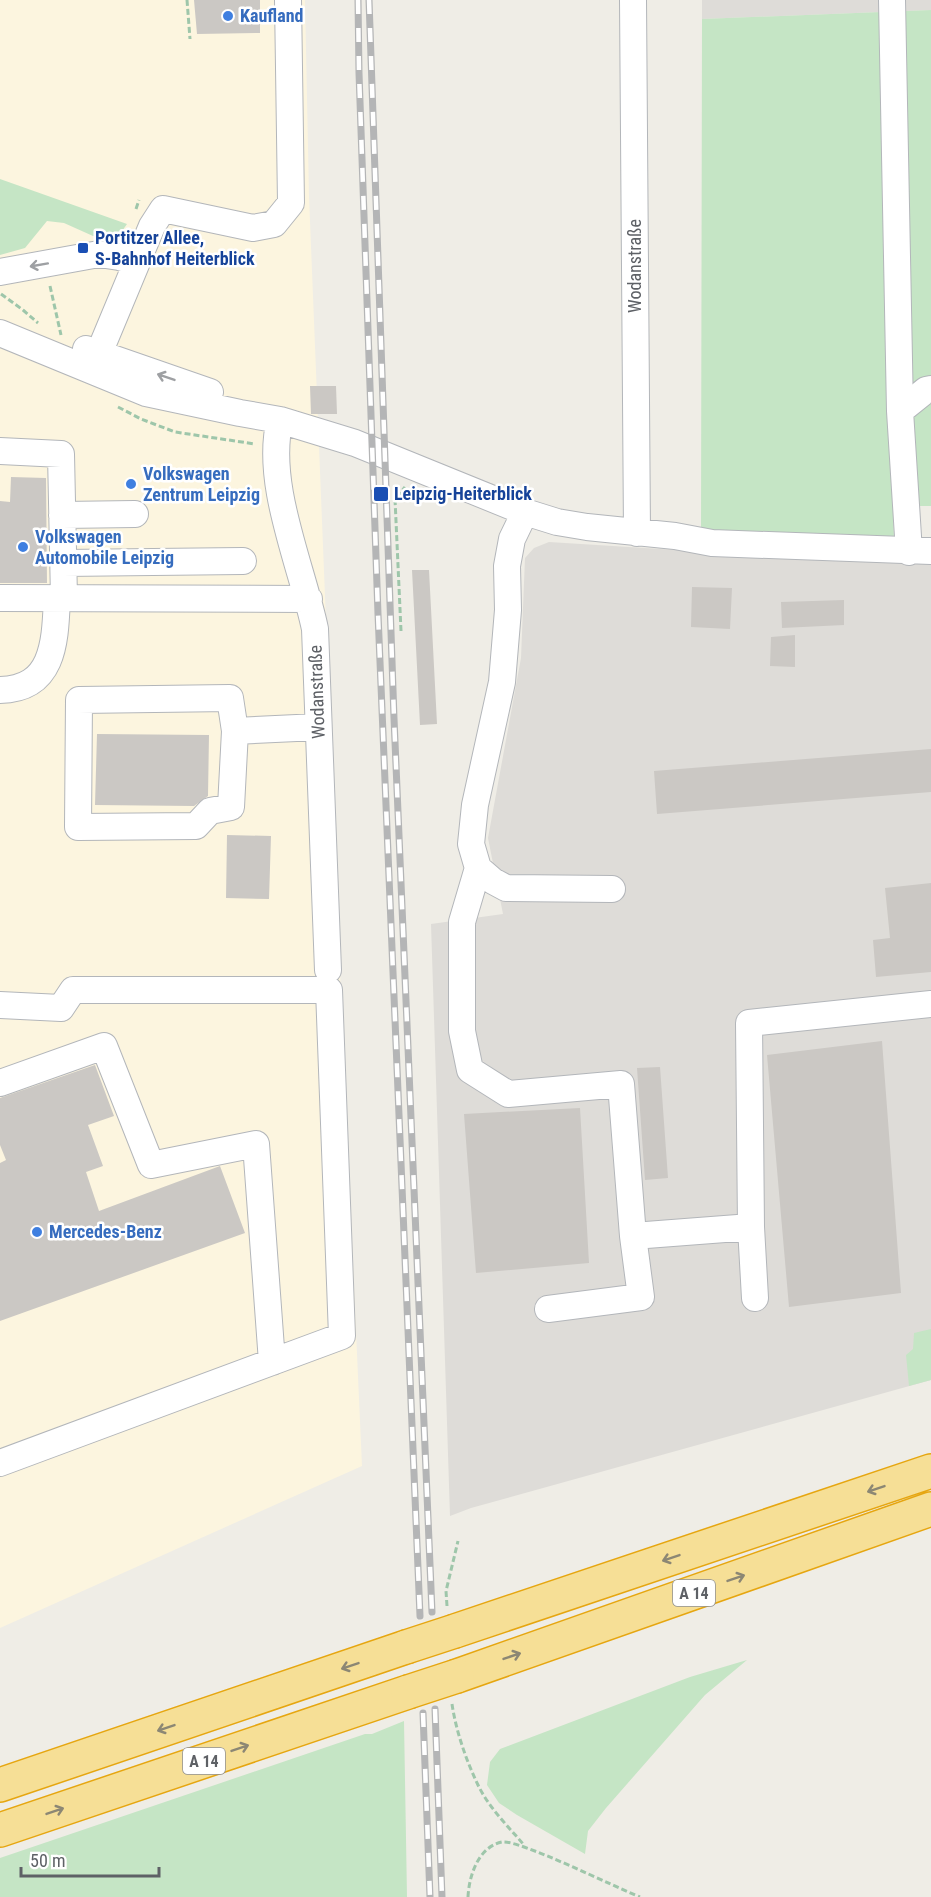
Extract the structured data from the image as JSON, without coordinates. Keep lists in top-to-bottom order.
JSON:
{
  "streets": {
    "highway": ["A 14"],
    "street": ["Wodanstraße"]
  },
  "places": {
    "other": [
      "Kaufland",
      "Volkswagen Zentrum Leipzig",
      "Volkswagen Automobile Leipzig",
      "Mercedes-Benz"
    ],
    "transit": ["Portitzer Allee, S-Bahnhof Heiterblick", "Leipzig-Heiterblick"]
  },
  "scale_bar": "50 m"
}
